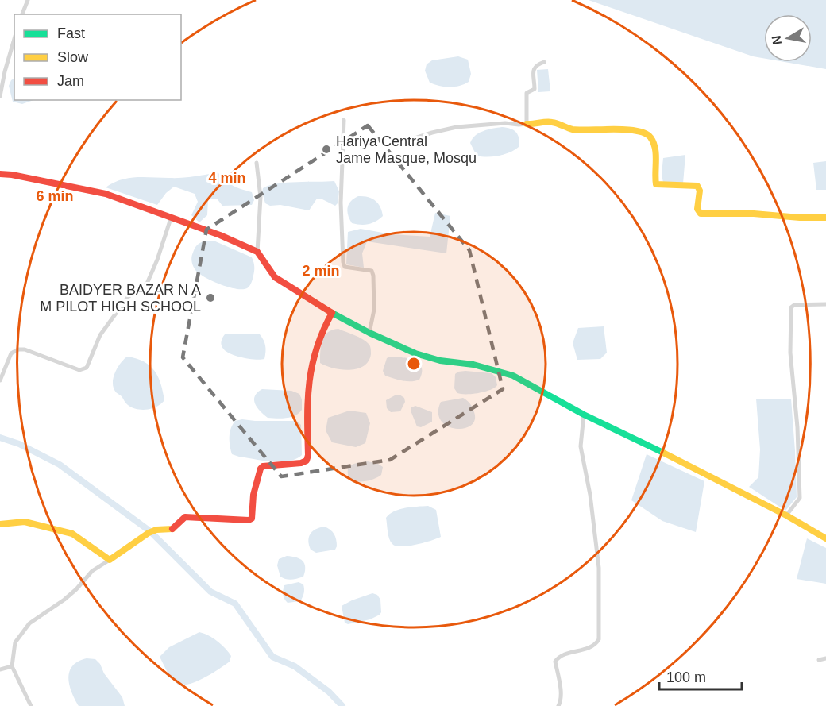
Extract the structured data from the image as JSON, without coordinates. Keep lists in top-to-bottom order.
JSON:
{
  "places": ["Hariya Central Jame Masque, Mosqu", "BAIDYER BAZAR N A M PILOT HIGH SCHOOL"],
  "legend": ["Fast", "Slow", "Jam"],
  "scale_bar": "100 m",
  "north": "left",
  "rings": ["4 min", "6 min", "2 min"]
}
